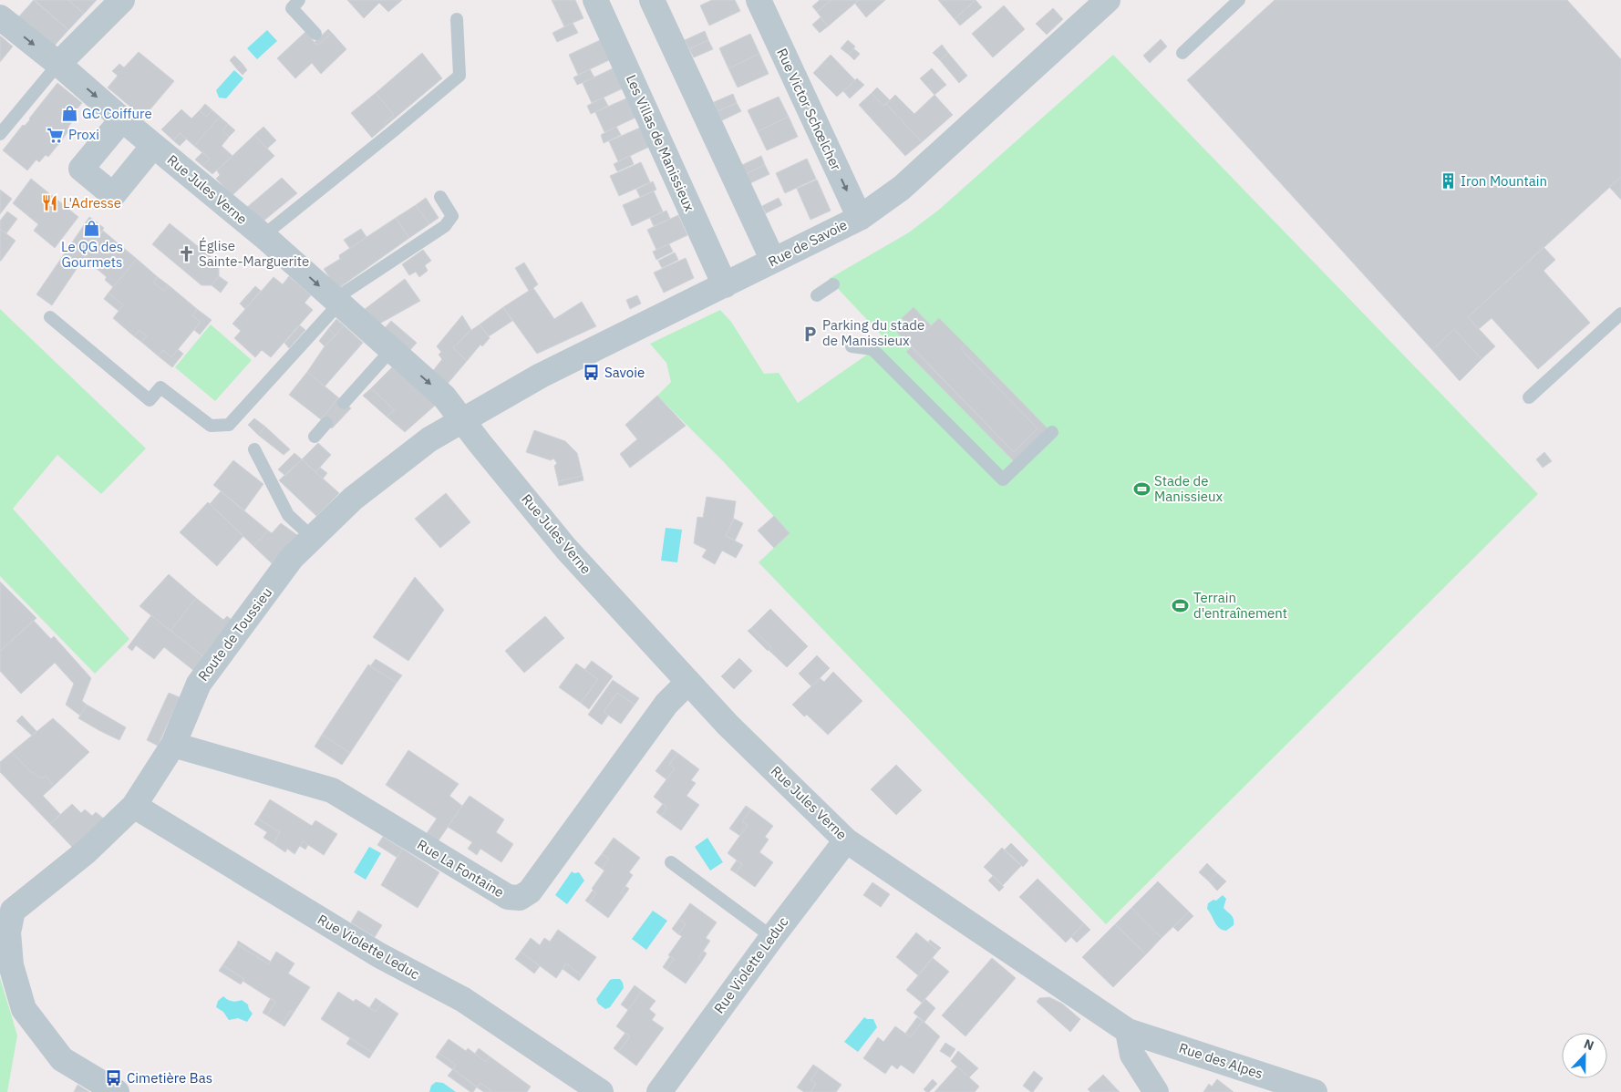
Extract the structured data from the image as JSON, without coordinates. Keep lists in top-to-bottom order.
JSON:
{
  "streets": {
    "street": [
      "Rue Victor Schœlcher",
      "Les Villas de Manissieux",
      "Rue Jules Verne",
      "Rue de Savoie",
      "Route de Toussieu",
      "Rue La Fontaine",
      "Rue Violette Leduc",
      "Rue des Alpes"
    ]
  },
  "crossings": [
    ["Rue Victor Schœlcher", "Rue de Savoie"],
    ["Les Villas de Manissieux", "Rue de Savoie"],
    ["Rue Jules Verne", "Rue de Savoie"],
    ["Rue Jules Verne", "Route de Toussieu"],
    ["Rue Jules Verne", "Rue La Fontaine"],
    ["Rue Jules Verne", "Rue Violette Leduc"],
    ["Rue Jules Verne", "Rue des Alpes"],
    ["Rue de Savoie", "Route de Toussieu"],
    ["Route de Toussieu", "Rue La Fontaine"],
    ["Route de Toussieu", "Rue Violette Leduc"]
  ],
  "places": {
    "shop": ["GC Coiffure", "Le QG des Gourmets"],
    "supermarket": ["Proxi"],
    "building": ["Iron Mountain"],
    "restaurant": ["L'Adresse"],
    "church": ["Église Sainte-Marguerite"],
    "parking": ["Parking du stade de Manissieux"],
    "bus stop": ["Savoie", "Cimetière Bas"],
    "sports": ["Stade de Manissieux", "Terrain d'entraînement"]
  },
  "north": "top"
}
